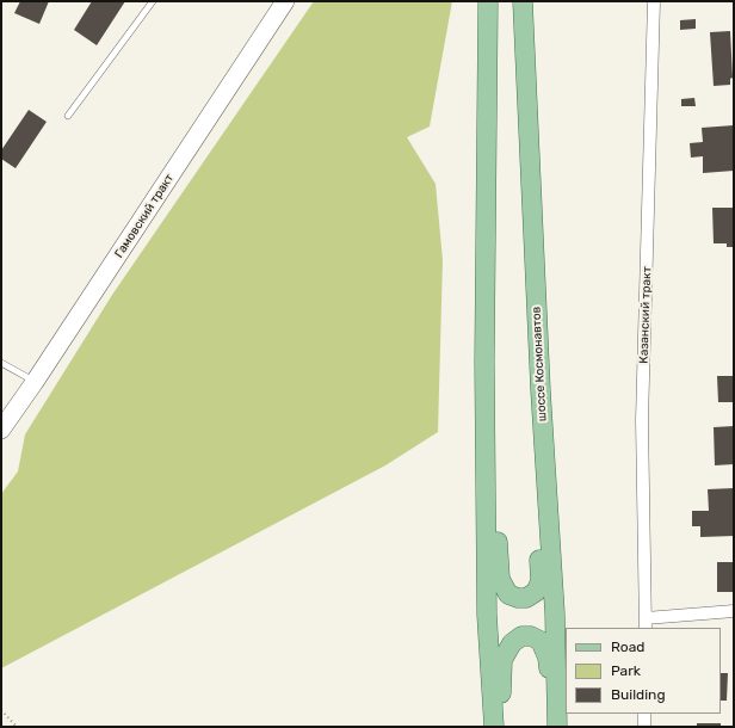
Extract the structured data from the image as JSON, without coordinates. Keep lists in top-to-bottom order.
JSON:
{
  "streets": {
    "main road": ["шоссе Космонавтов"],
    "street": ["Гамовский тракт", "Казанский тракт"]
  },
  "legend": ["Road", "Park", "Building"]
}
